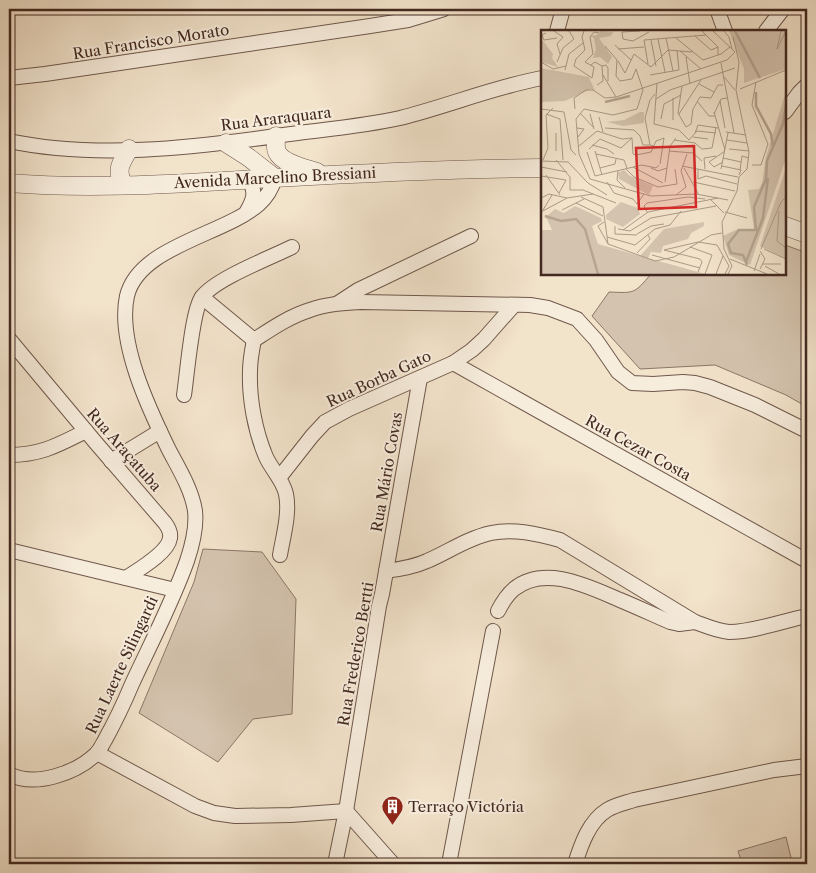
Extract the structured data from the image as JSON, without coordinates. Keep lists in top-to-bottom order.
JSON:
{
  "streets": {
    "street": [
      "Rua Francisco Morato",
      "Rua Araraquara",
      "Avenida Marcelino Bressiani",
      "Rua Borba Gato",
      "Rua Cezar Costa",
      "Rua Araçatuba",
      "Rua Mário Covas",
      "Rua Frederico Bertti",
      "Rua Laerte Silingardi"
    ]
  },
  "crossings": [
    ["Avenida Marcelino Bressiani", "Rua Laerte Silingardi"],
    ["Rua Borba Gato", "Rua Cezar Costa"],
    ["Rua Borba Gato", "Rua Mário Covas"],
    ["Rua Mário Covas", "Rua Frederico Bertti"]
  ],
  "places": {
    "building": ["Terraço Victória"]
  }
}
